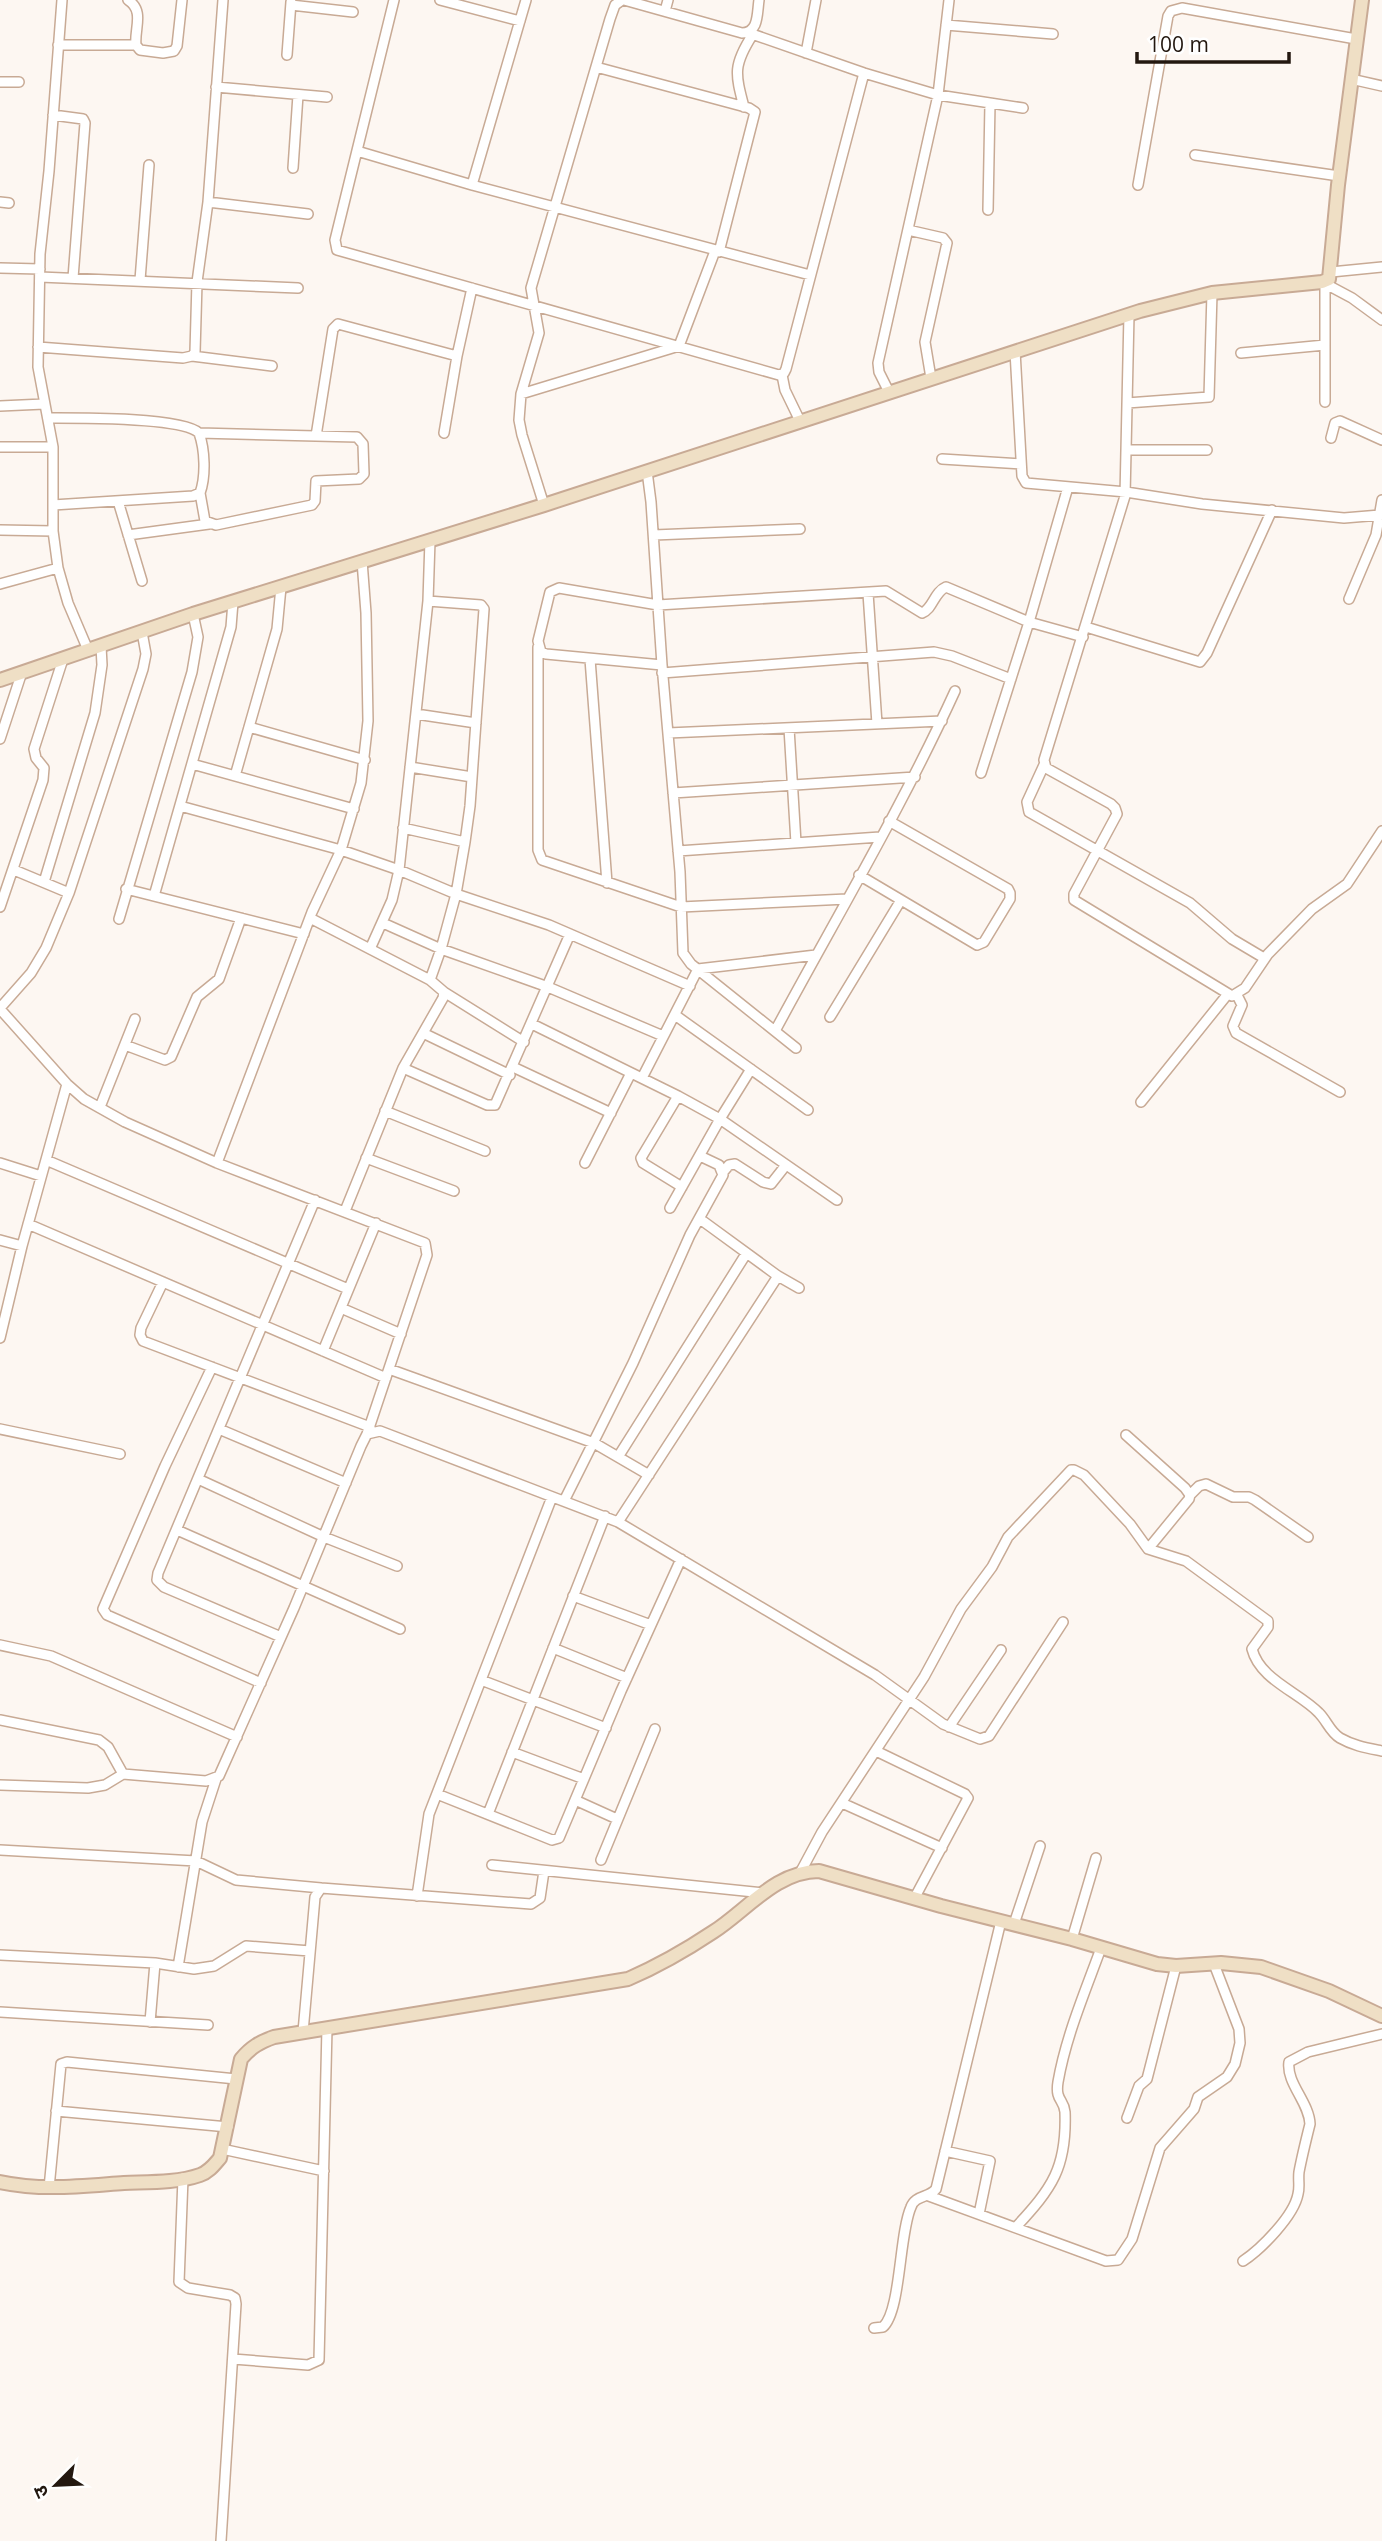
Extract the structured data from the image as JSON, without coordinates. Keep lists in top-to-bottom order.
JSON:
{
  "scale_bar": "100 m",
  "north": "bottom left"
}
